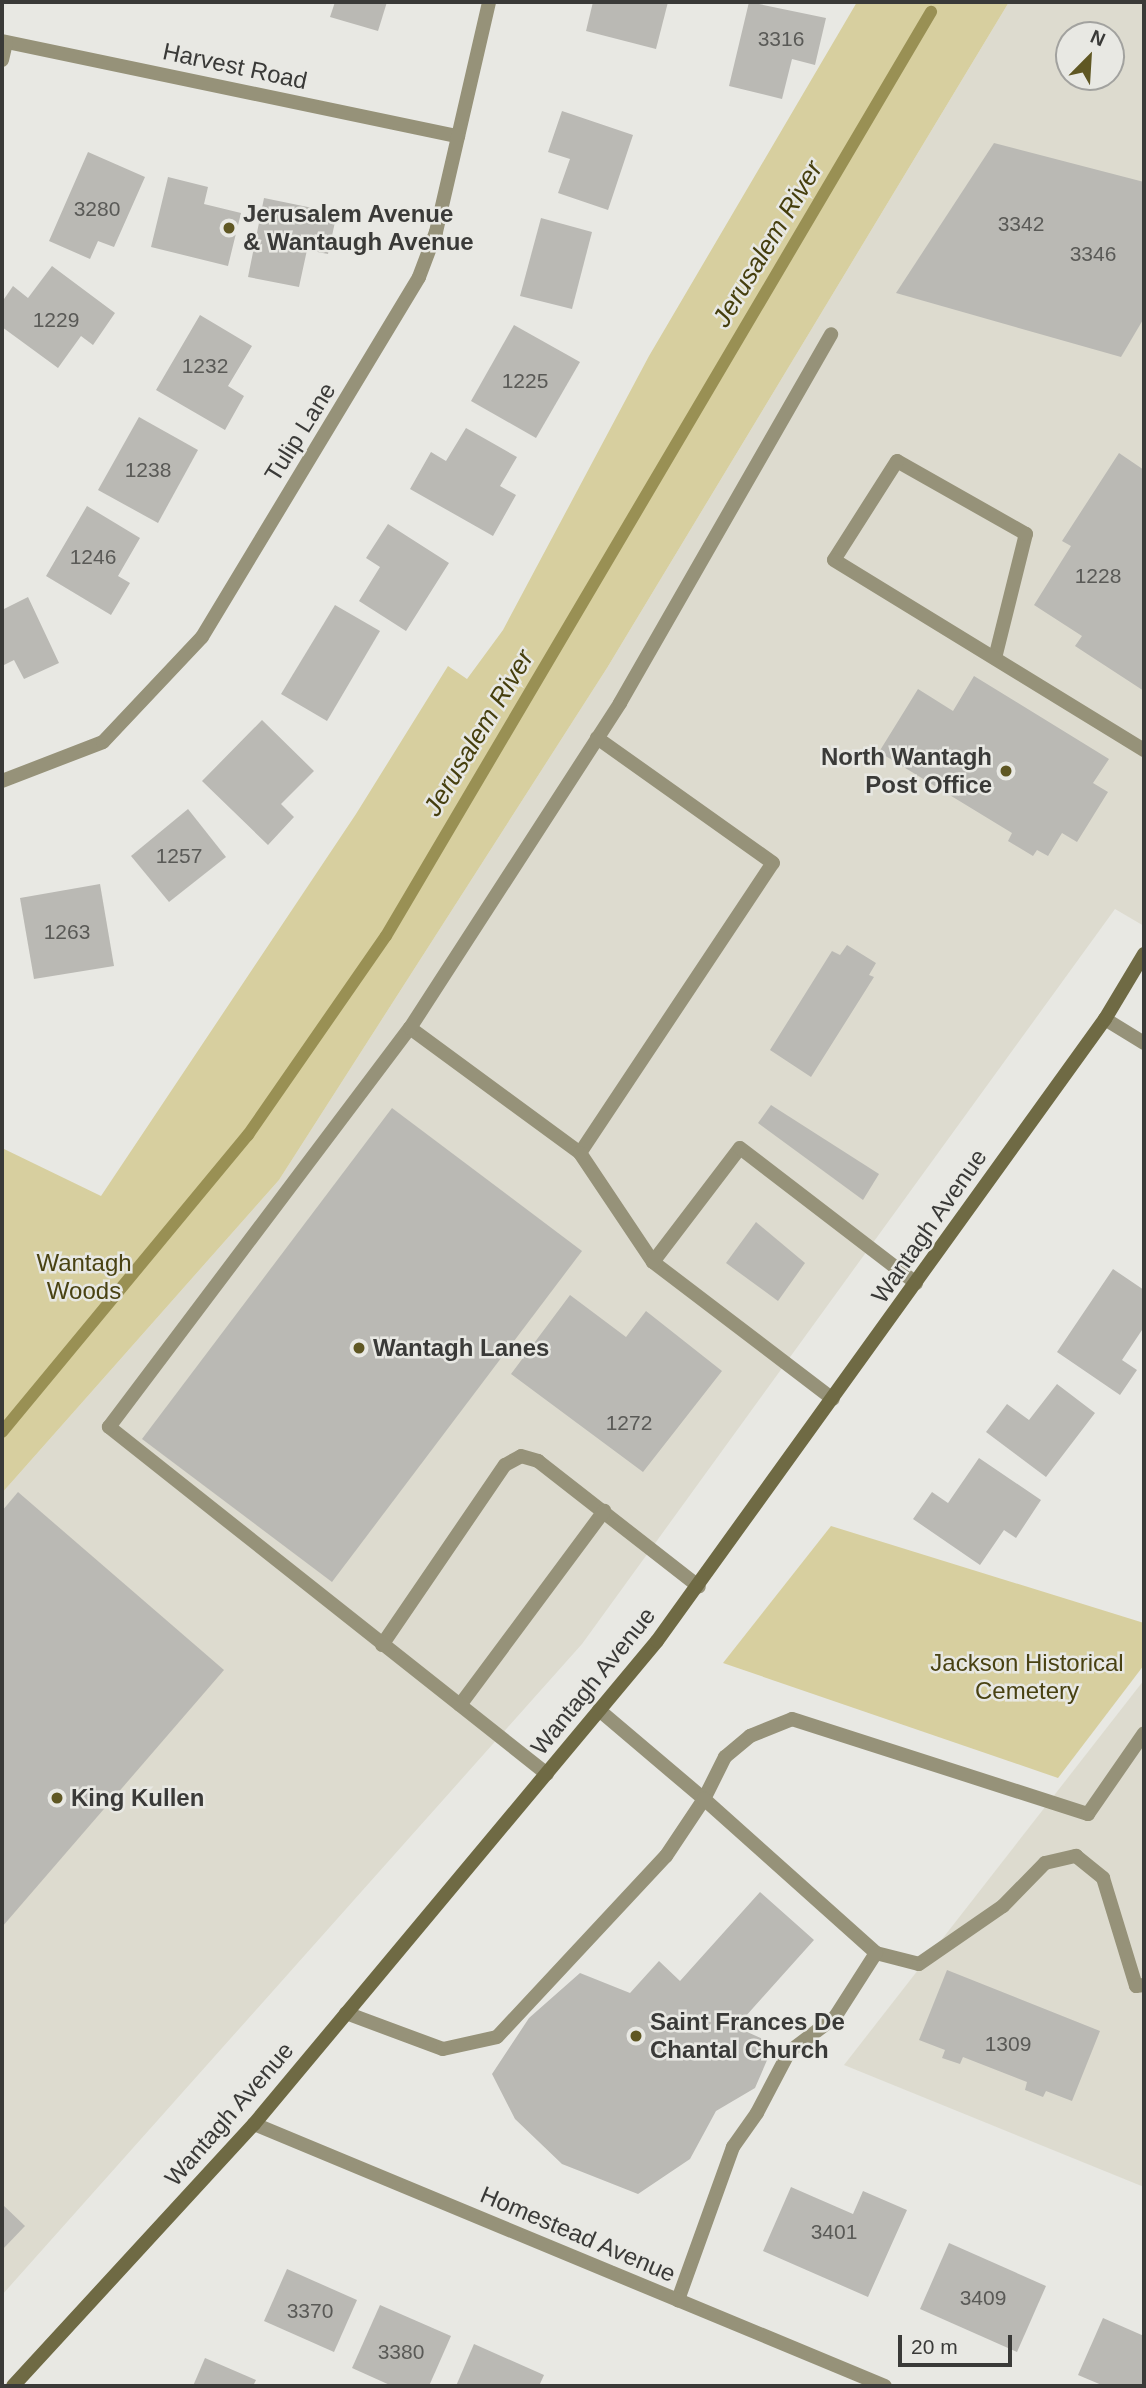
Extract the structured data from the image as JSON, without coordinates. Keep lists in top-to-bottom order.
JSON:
{
  "streets": {
    "main road": ["Wantagh Avenue"],
    "street": ["Harvest Road", "Tulip Lane", "Homestead Avenue"]
  },
  "crossings": [
    ["Harvest Road", "Tulip Lane"],
    ["Wantagh Avenue", "Homestead Avenue"]
  ],
  "water": ["Jerusalem River"],
  "parks": ["Wantagh Woods", "Jackson Historical Cemetery"],
  "places": [
    "Jerusalem Avenue & Wantaugh Avenue",
    "North Wantagh Post Office",
    "Wantagh Lanes",
    "King Kullen",
    "Saint Frances De Chantal Church"
  ],
  "house_numbers": [
    "3316",
    "3280",
    "3342",
    "3346",
    "1229",
    "1232",
    "1225",
    "1238",
    "1246",
    "1228",
    "1257",
    "1263",
    "1272",
    "1309",
    "3401",
    "3409",
    "3370",
    "3380"
  ],
  "scale_bar": "20 m",
  "north": "top right"
}
